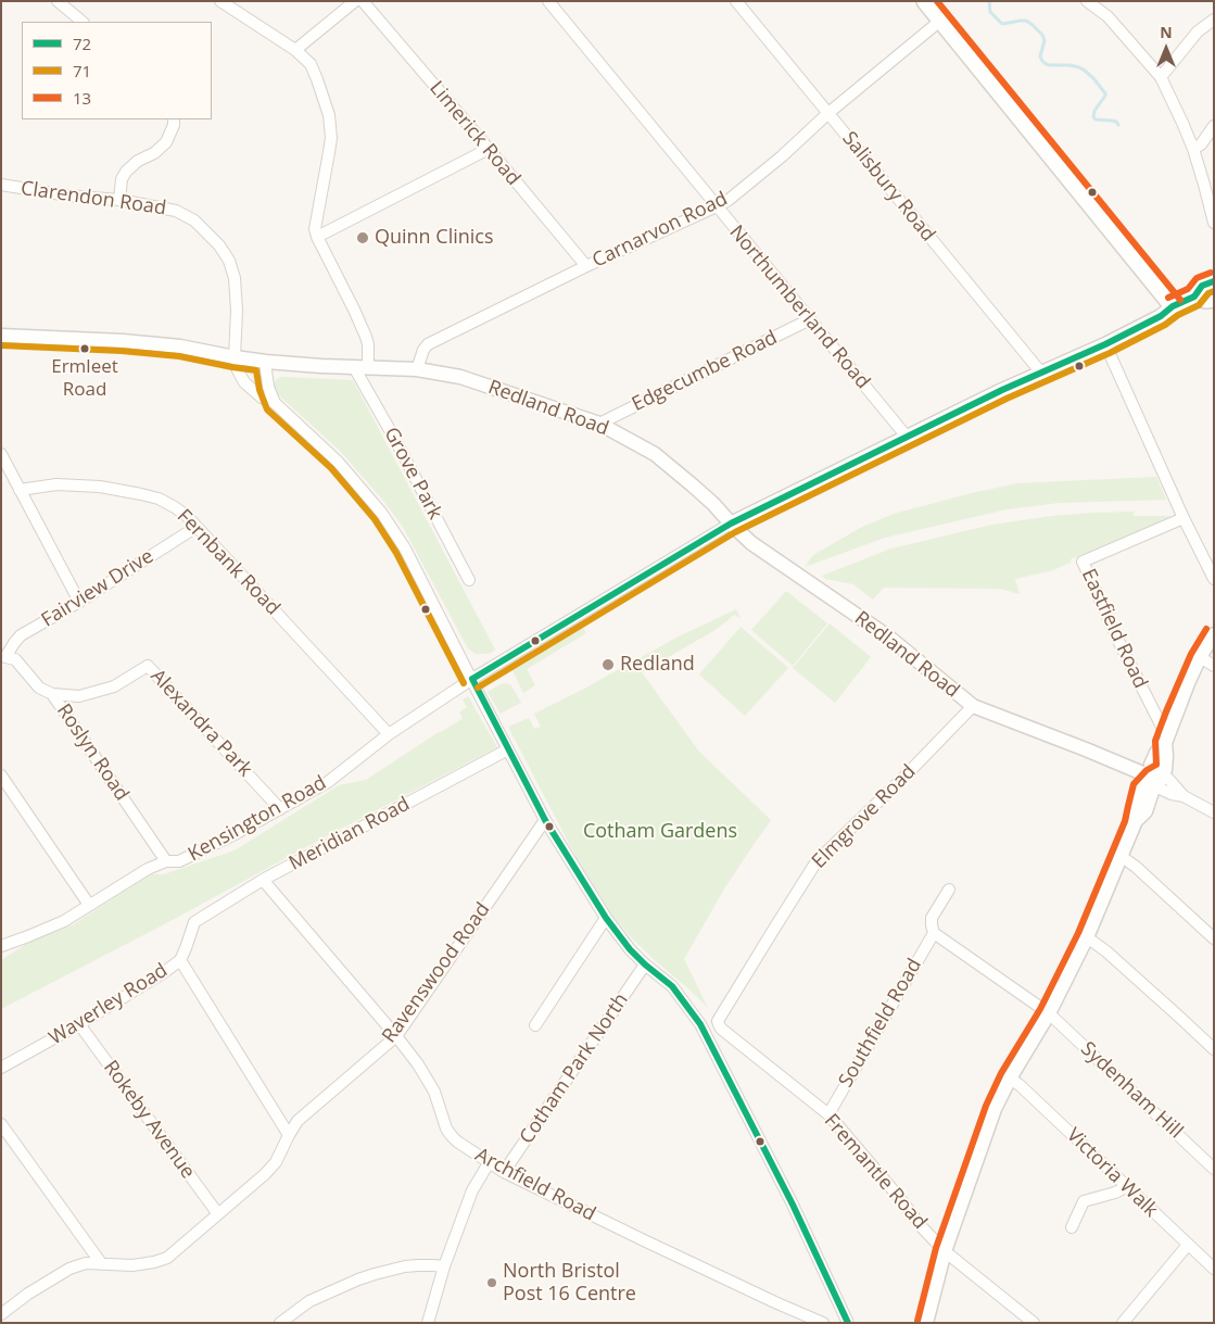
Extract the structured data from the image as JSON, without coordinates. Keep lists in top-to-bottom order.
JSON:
{
  "streets": {
    "street": [
      "Limerick Road",
      "Salisbury Road",
      "Clarendon Road",
      "Carnarvon Road",
      "Northumberland Road",
      "Edgecumbe Road",
      "Redland Road",
      "Grove Park",
      "Fernbank Road",
      "Fairview Drive",
      "Eastfield Road",
      "Alexandra Park",
      "Roslyn Road",
      "Elmgrove Road",
      "Kensington Road",
      "Meridian Road",
      "Ravenswood Road",
      "Waverley Road",
      "Southfield Road",
      "Cotham Park North",
      "Sydenham Hill",
      "Rokeby Avenue",
      "Fremantle Road",
      "Victoria Walk",
      "Archfield Road"
    ]
  },
  "crossings": [
    ["Limerick Road", "Carnarvon Road"],
    ["Salisbury Road", "Carnarvon Road"],
    ["Clarendon Road", "Redland Road"],
    ["Carnarvon Road", "Northumberland Road"],
    ["Carnarvon Road", "Redland Road"],
    ["Northumberland Road", "Edgecumbe Road"],
    ["Edgecumbe Road", "Redland Road"],
    ["Redland Road", "Grove Park"],
    ["Redland Road", "Elmgrove Road"],
    ["Redland Road", "Kensington Road"],
    ["Fernbank Road", "Fairview Drive"],
    ["Fernbank Road", "Kensington Road"],
    ["Fairview Drive", "Roslyn Road"],
    ["Alexandra Park", "Roslyn Road"],
    ["Alexandra Park", "Kensington Road"],
    ["Roslyn Road", "Kensington Road"],
    ["Elmgrove Road", "Fremantle Road"],
    ["Meridian Road", "Waverley Road"],
    ["Meridian Road", "Archfield Road"],
    ["Ravenswood Road", "Rokeby Avenue"],
    ["Ravenswood Road", "Archfield Road"],
    ["Waverley Road", "Rokeby Avenue"],
    ["Southfield Road", "Fremantle Road"],
    ["Cotham Park North", "Archfield Road"]
  ],
  "parks": ["Cotham Gardens"],
  "places": [
    "Quinn Clinics",
    "Ermleet Road",
    "Redland",
    "North Bristol Post 16 Centre"
  ],
  "lines": ["transit line 13", "transit line 72", "transit line 71"],
  "legend": ["72", "71", "13"],
  "north": "top"
}
